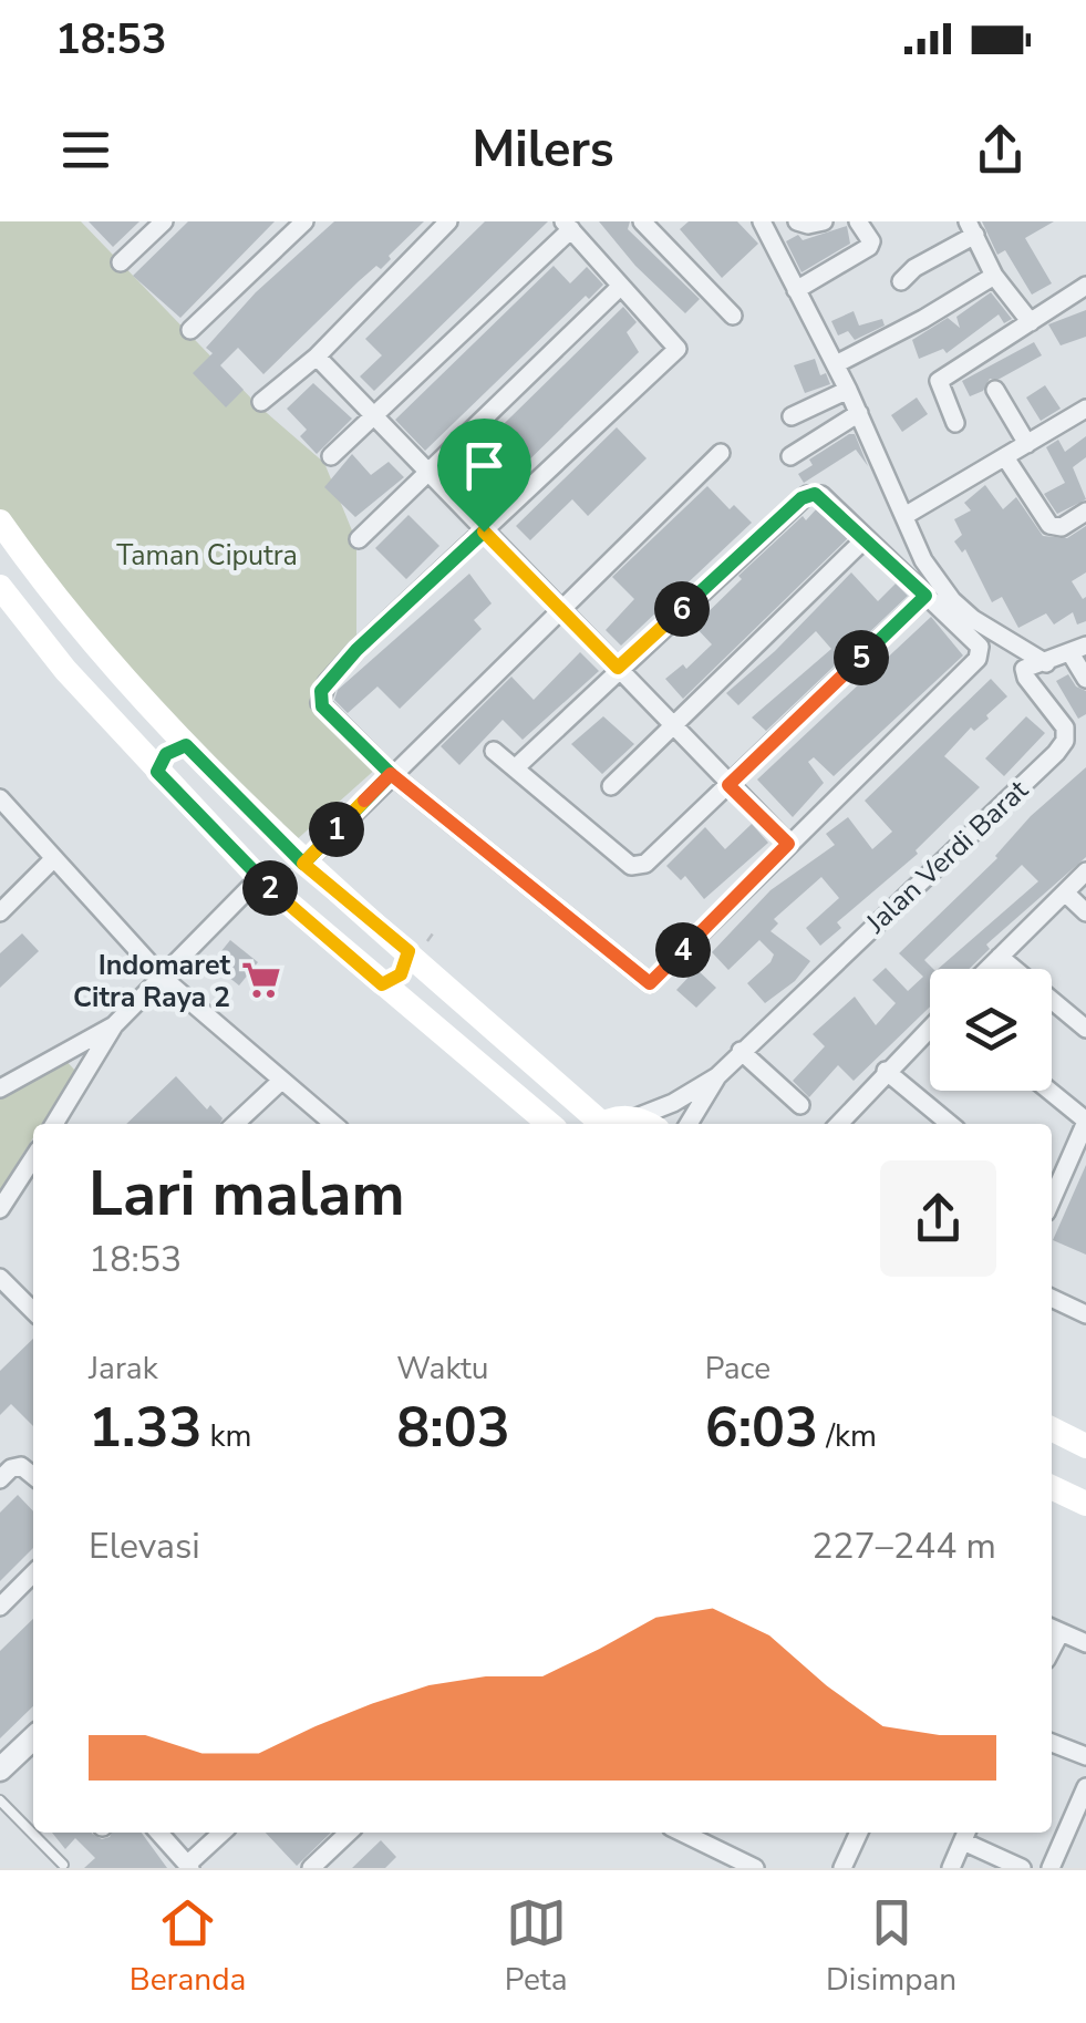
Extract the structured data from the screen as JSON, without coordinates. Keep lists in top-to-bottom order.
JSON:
{
  "streets": {
    "street": ["Jalan Verdi Barat"]
  },
  "parks": ["Taman Ciputra"],
  "places": {
    "supermarket": ["Indomaret Citra Raya 2"]
  },
  "page": {
    "status": "18:53",
    "header": "Milers",
    "pins": [
      "6",
      "5",
      "1",
      "2",
      "4"
    ],
    "heading": ["Lari malam", "18:53"],
    "stats": [
      ["Jarak", "1.33 km"],
      ["Waktu", "8:03"],
      ["Pace", "6:03 /km"]
    ],
    "chart": ["Elevasi", "227–244 m"],
    "tabs": ["Beranda", "Peta", "Disimpan"]
  }
}
